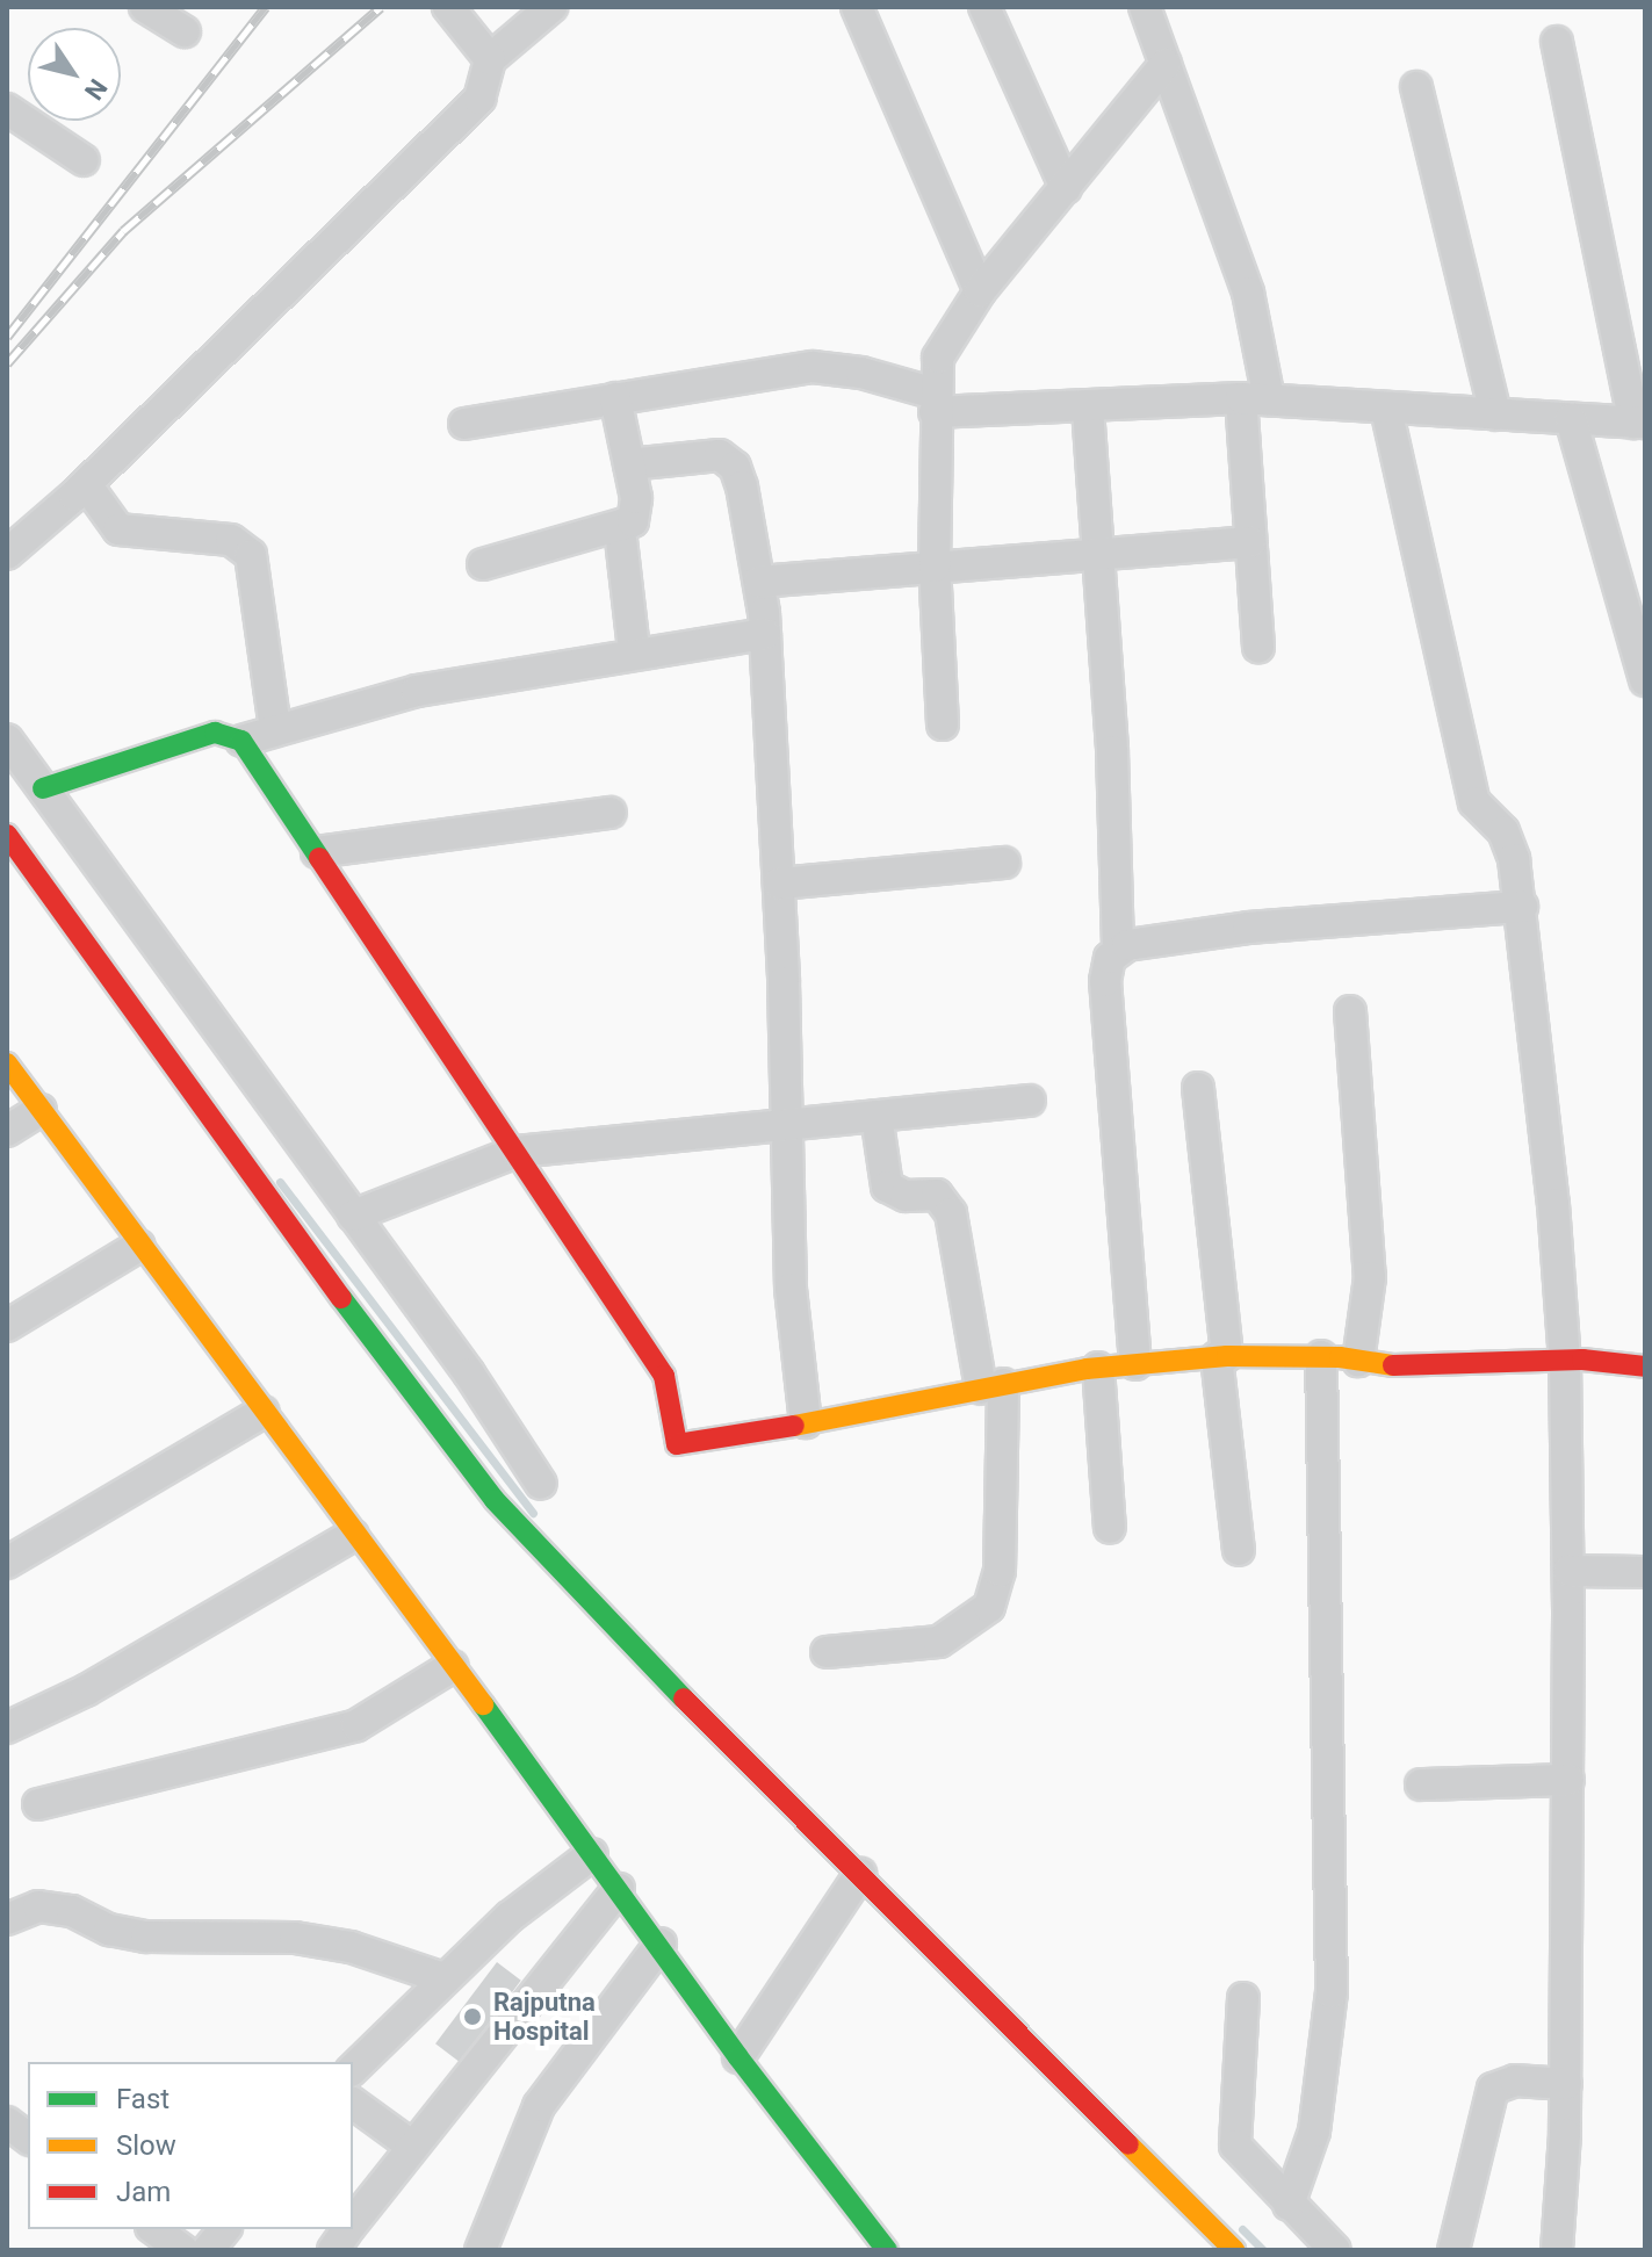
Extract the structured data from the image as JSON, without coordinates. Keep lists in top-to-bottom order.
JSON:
{
  "places": ["Rajputna Hospital"],
  "legend": ["Fast", "Slow", "Jam"],
  "north": "bottom right"
}
